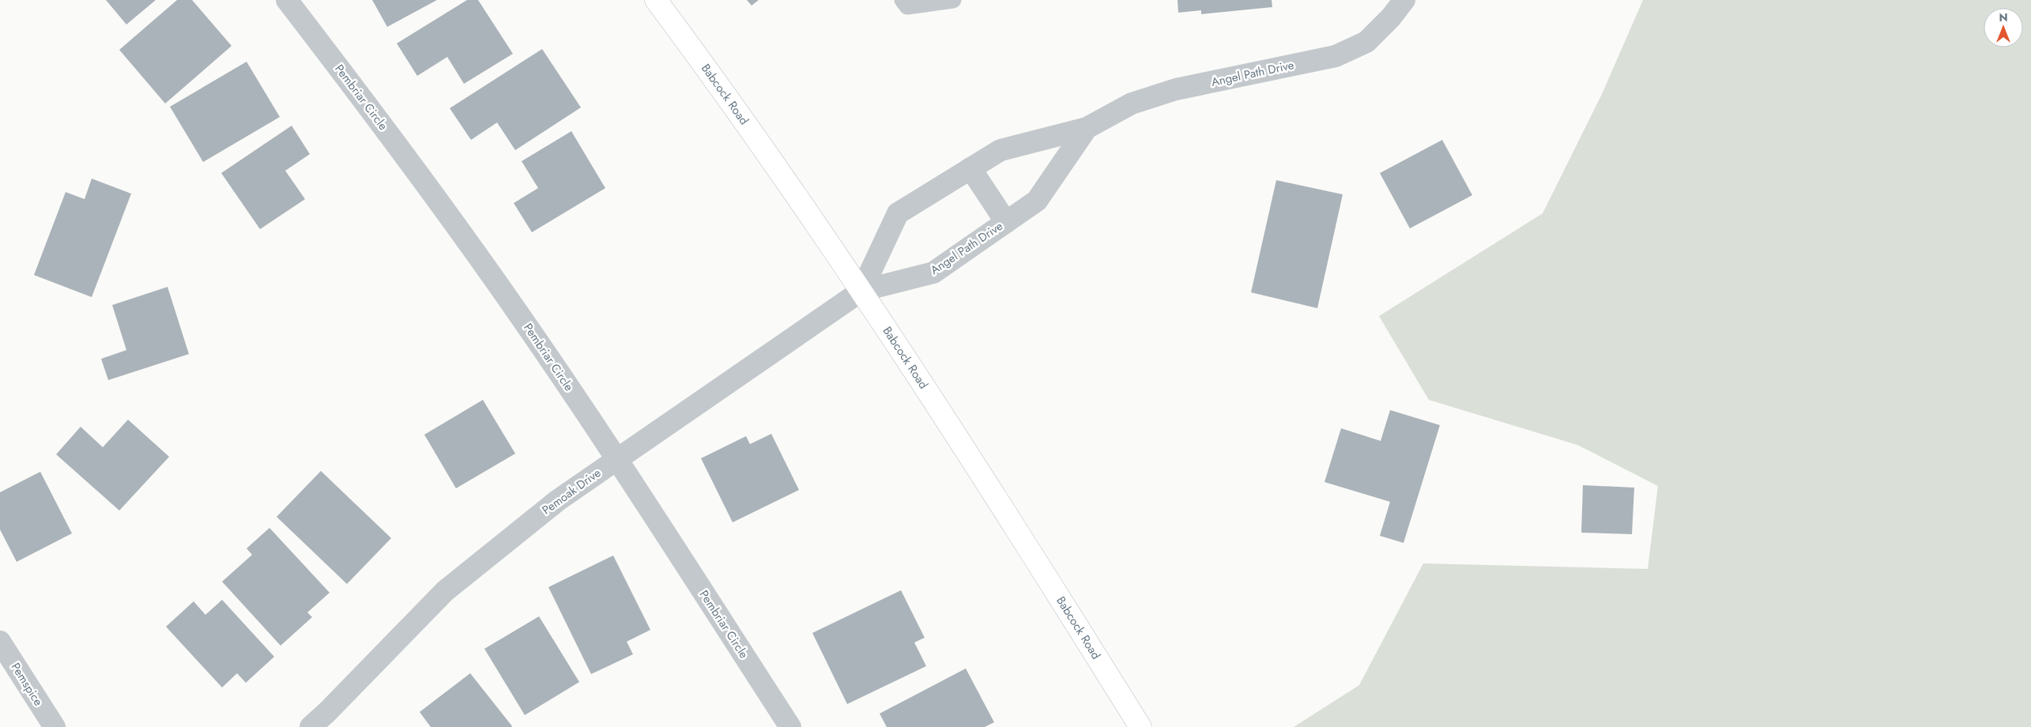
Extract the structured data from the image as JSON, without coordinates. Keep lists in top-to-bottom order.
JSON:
{
  "streets": {
    "main road": ["Babcock Road"],
    "street": [
      "Angel Path Drive",
      "Pembriar Circle",
      "Pemoak Drive",
      "Pemspice"
    ]
  },
  "crossings": [
    ["Angel Path Drive", "Babcock Road"],
    ["Angel Path Drive", "Pemoak Drive"],
    ["Babcock Road", "Pemoak Drive"],
    ["Pembriar Circle", "Pemoak Drive"]
  ],
  "north": "top"
}
